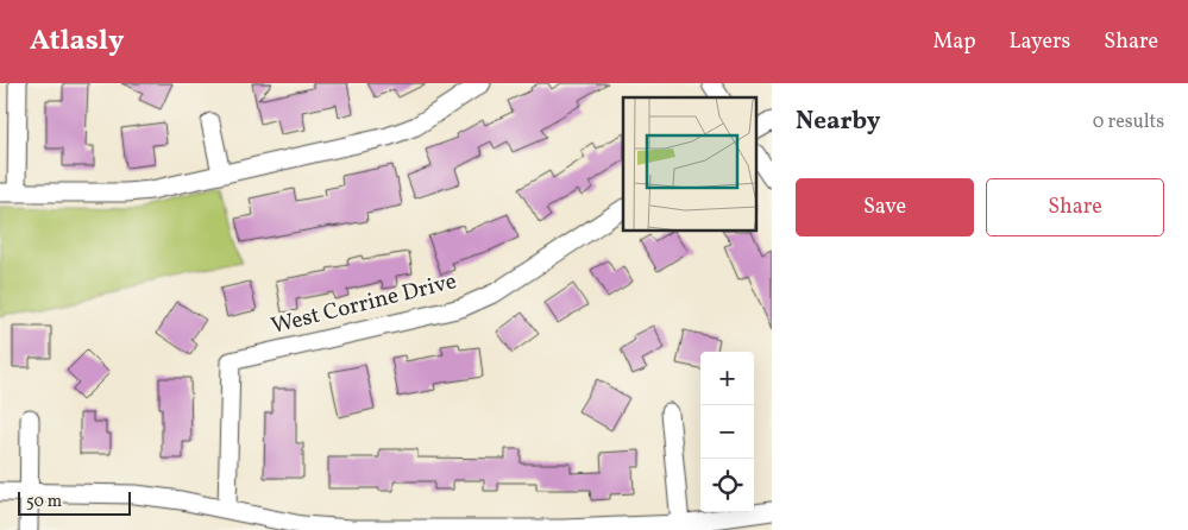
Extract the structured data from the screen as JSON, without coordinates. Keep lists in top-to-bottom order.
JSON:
{
  "streets": {
    "street": ["West Corrine Drive"]
  },
  "scale_bar": "50 m",
  "page": {
    "header": "Atlasly",
    "nav": ["Map", "Layers", "Share"],
    "heading": ["Nearby", "0 results"],
    "buttons": ["Save", "Share"],
    "map_buttons": ["+", "−"],
    "scale": "50 m"
  }
}
